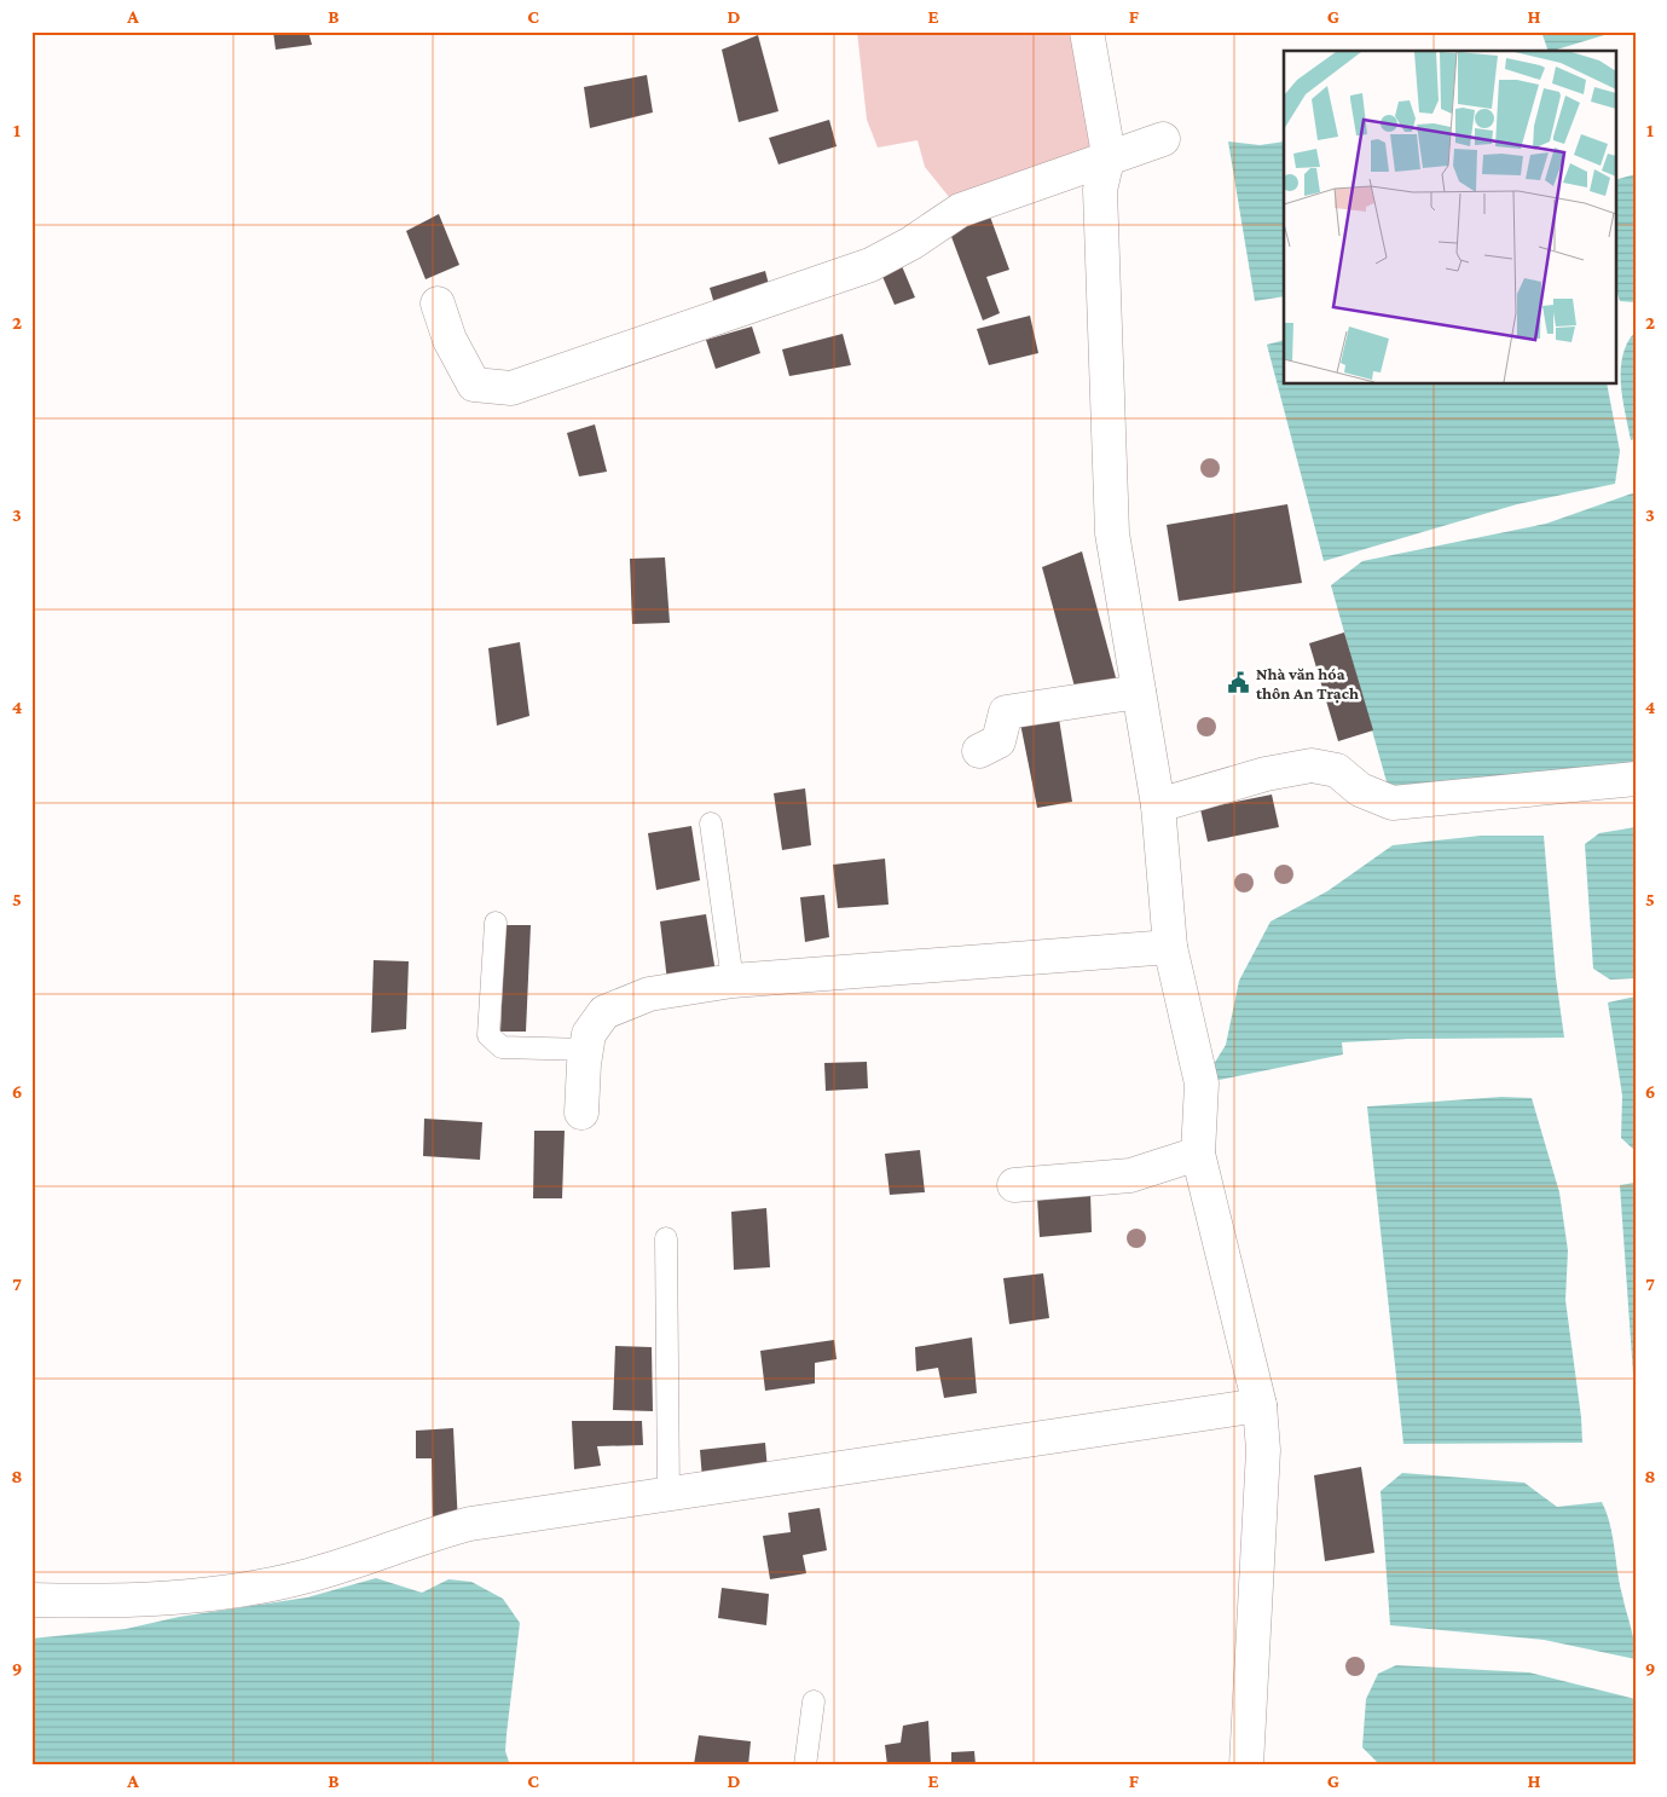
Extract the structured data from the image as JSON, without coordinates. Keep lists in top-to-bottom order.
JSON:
{
  "places": {
    "public building": ["Nhà văn hóa thôn An Trạch"]
  },
  "grid": {
    "columns": [
      "A",
      "B",
      "C",
      "D",
      "E",
      "F",
      "G",
      "H"
    ],
    "rows": [
      "1",
      "2",
      "3",
      "4",
      "5",
      "6",
      "7",
      "8",
      "9"
    ]
  }
}
